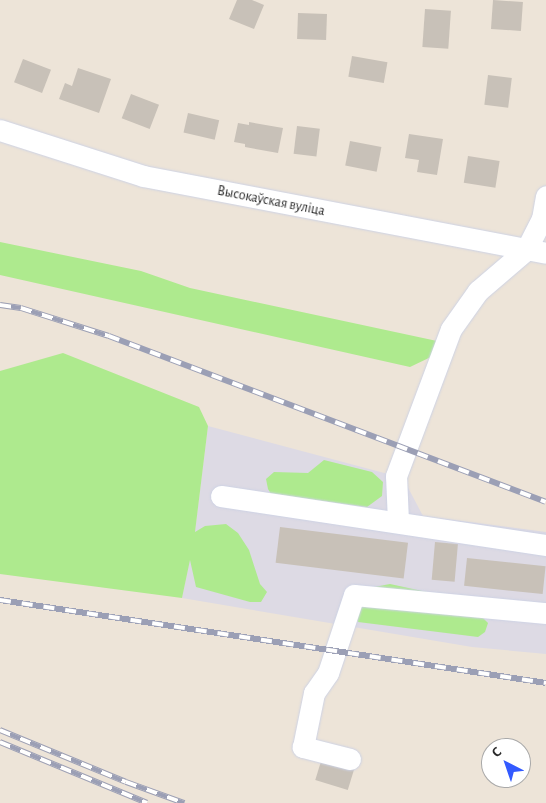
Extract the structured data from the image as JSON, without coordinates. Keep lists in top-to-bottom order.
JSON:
{
  "streets": {
    "street": ["Высокаўская вуліца"]
  },
  "north": "top left"
}
